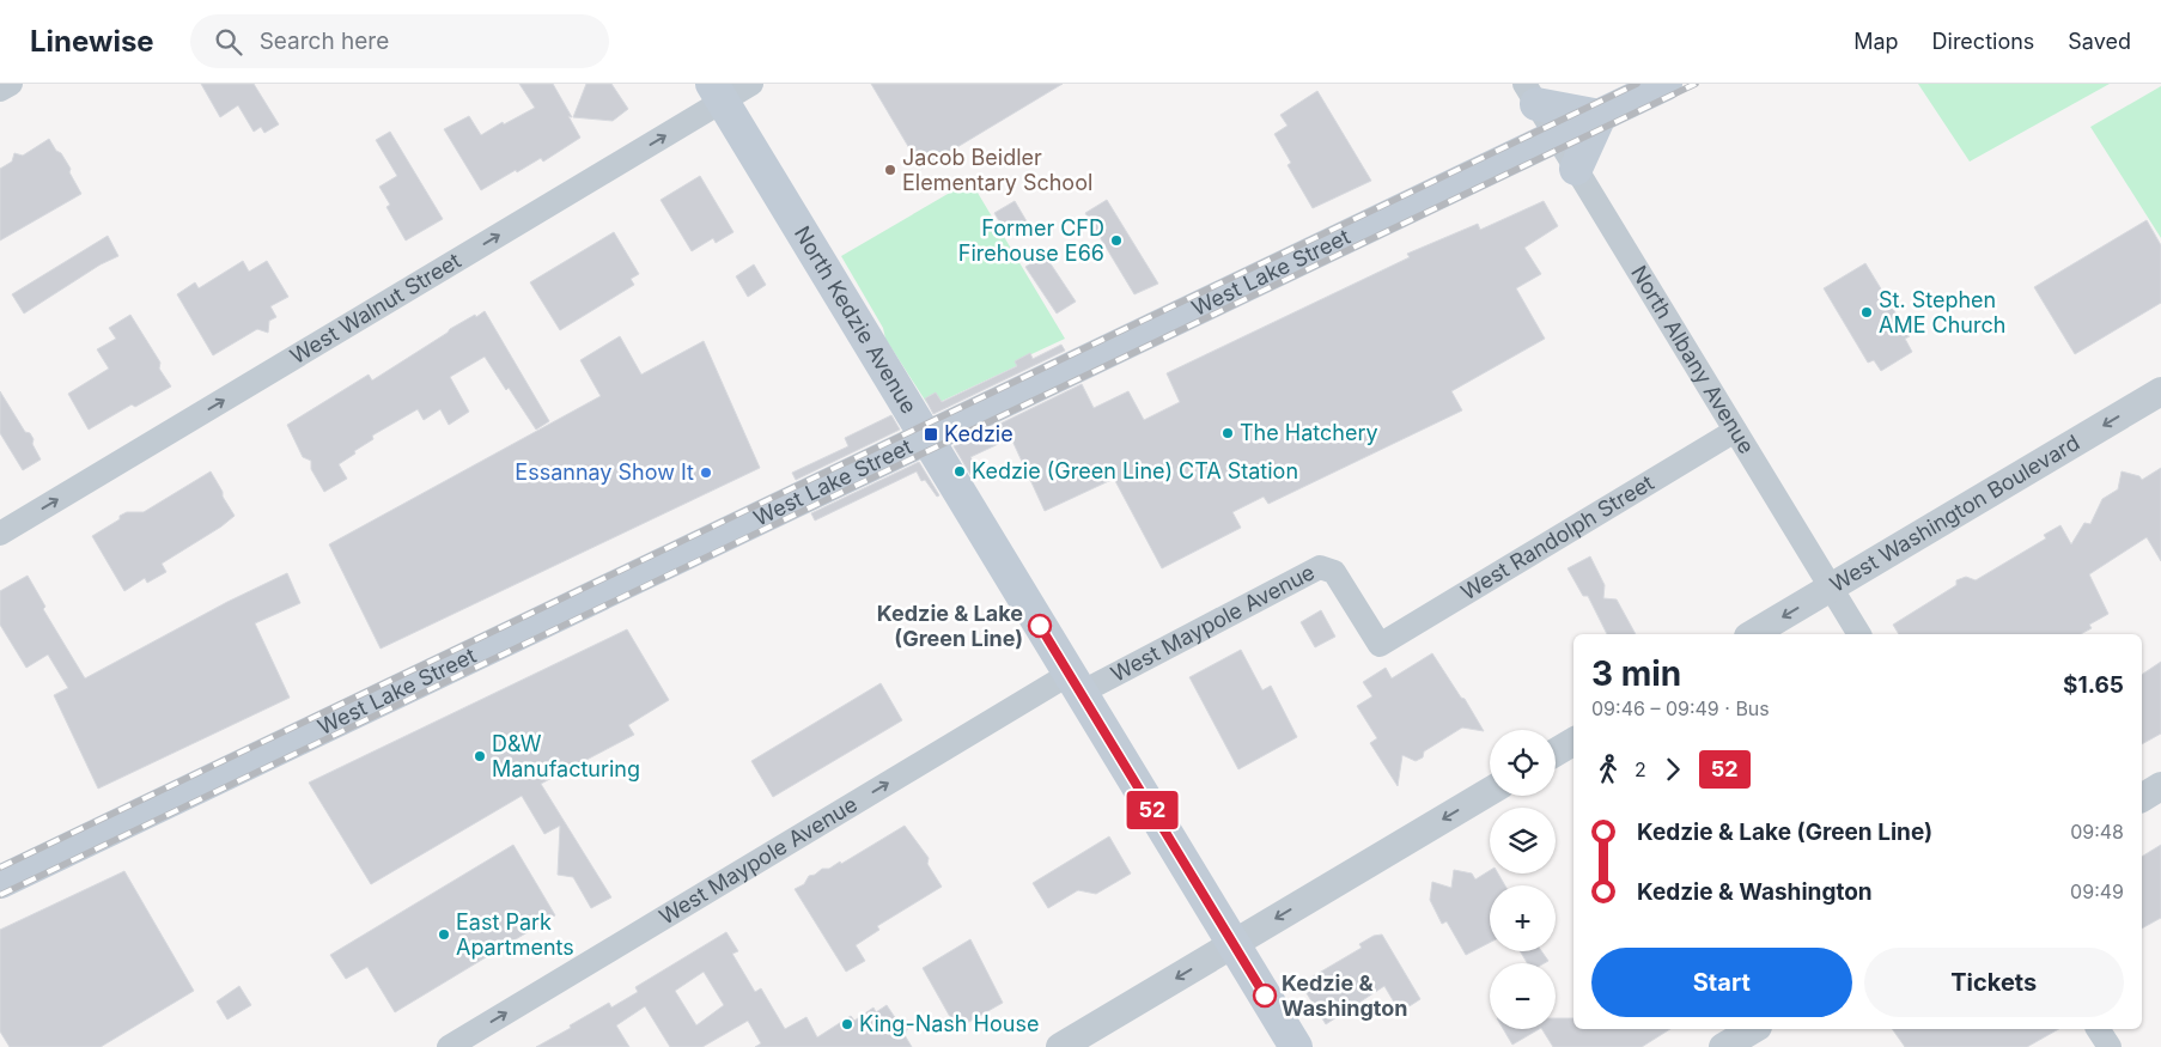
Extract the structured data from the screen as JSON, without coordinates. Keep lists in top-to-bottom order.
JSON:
{
  "streets": {
    "main road": ["West Lake Street", "North Kedzie Avenue"],
    "street": [
      "West Walnut Street",
      "North Albany Avenue",
      "West Washington Boulevard",
      "West Randolph Street",
      "West Maypole Avenue"
    ]
  },
  "crossings": [
    ["West Lake Street", "North Kedzie Avenue"],
    ["West Lake Street", "North Albany Avenue"],
    ["West Walnut Street", "North Kedzie Avenue"],
    ["North Kedzie Avenue", "West Maypole Avenue"],
    ["North Albany Avenue", "West Washington Boulevard"],
    ["North Albany Avenue", "West Randolph Street"],
    ["West Randolph Street", "West Maypole Avenue"]
  ],
  "one_way": ["West Walnut Street", "West Washington Boulevard", "West Maypole Avenue"],
  "places": {
    "other": [
      "Jacob Beidler Elementary School",
      "Former CFD Firehouse E66",
      "St. Stephen AME Church",
      "The Hatchery",
      "Kedzie (Green Line) CTA Station",
      "Essannay Show It",
      "Kedzie & Lake (Green Line)",
      "D&W Manufacturing",
      "East Park Apartments",
      "Kedzie & Washington",
      "King-Nash House"
    ],
    "transit": ["Kedzie"]
  },
  "lines": ["bus line 52"],
  "page": {
    "header": "Linewise",
    "search": "Search here",
    "nav": ["Map", "Directions", "Saved"],
    "on_map": "52",
    "heading": ["3 min", "09:46 – 09:49 · Bus", "$1.65"],
    "map_buttons": ["+", "−"],
    "legs": ["2", "52"],
    "list": [
      {
        "name": "Kedzie & Lake (Green Line)",
        "value": "09:48"
      },
      {
        "name": "Kedzie & Washington",
        "value": "09:49"
      }
    ],
    "buttons": ["Start", "Tickets"]
  }
}
